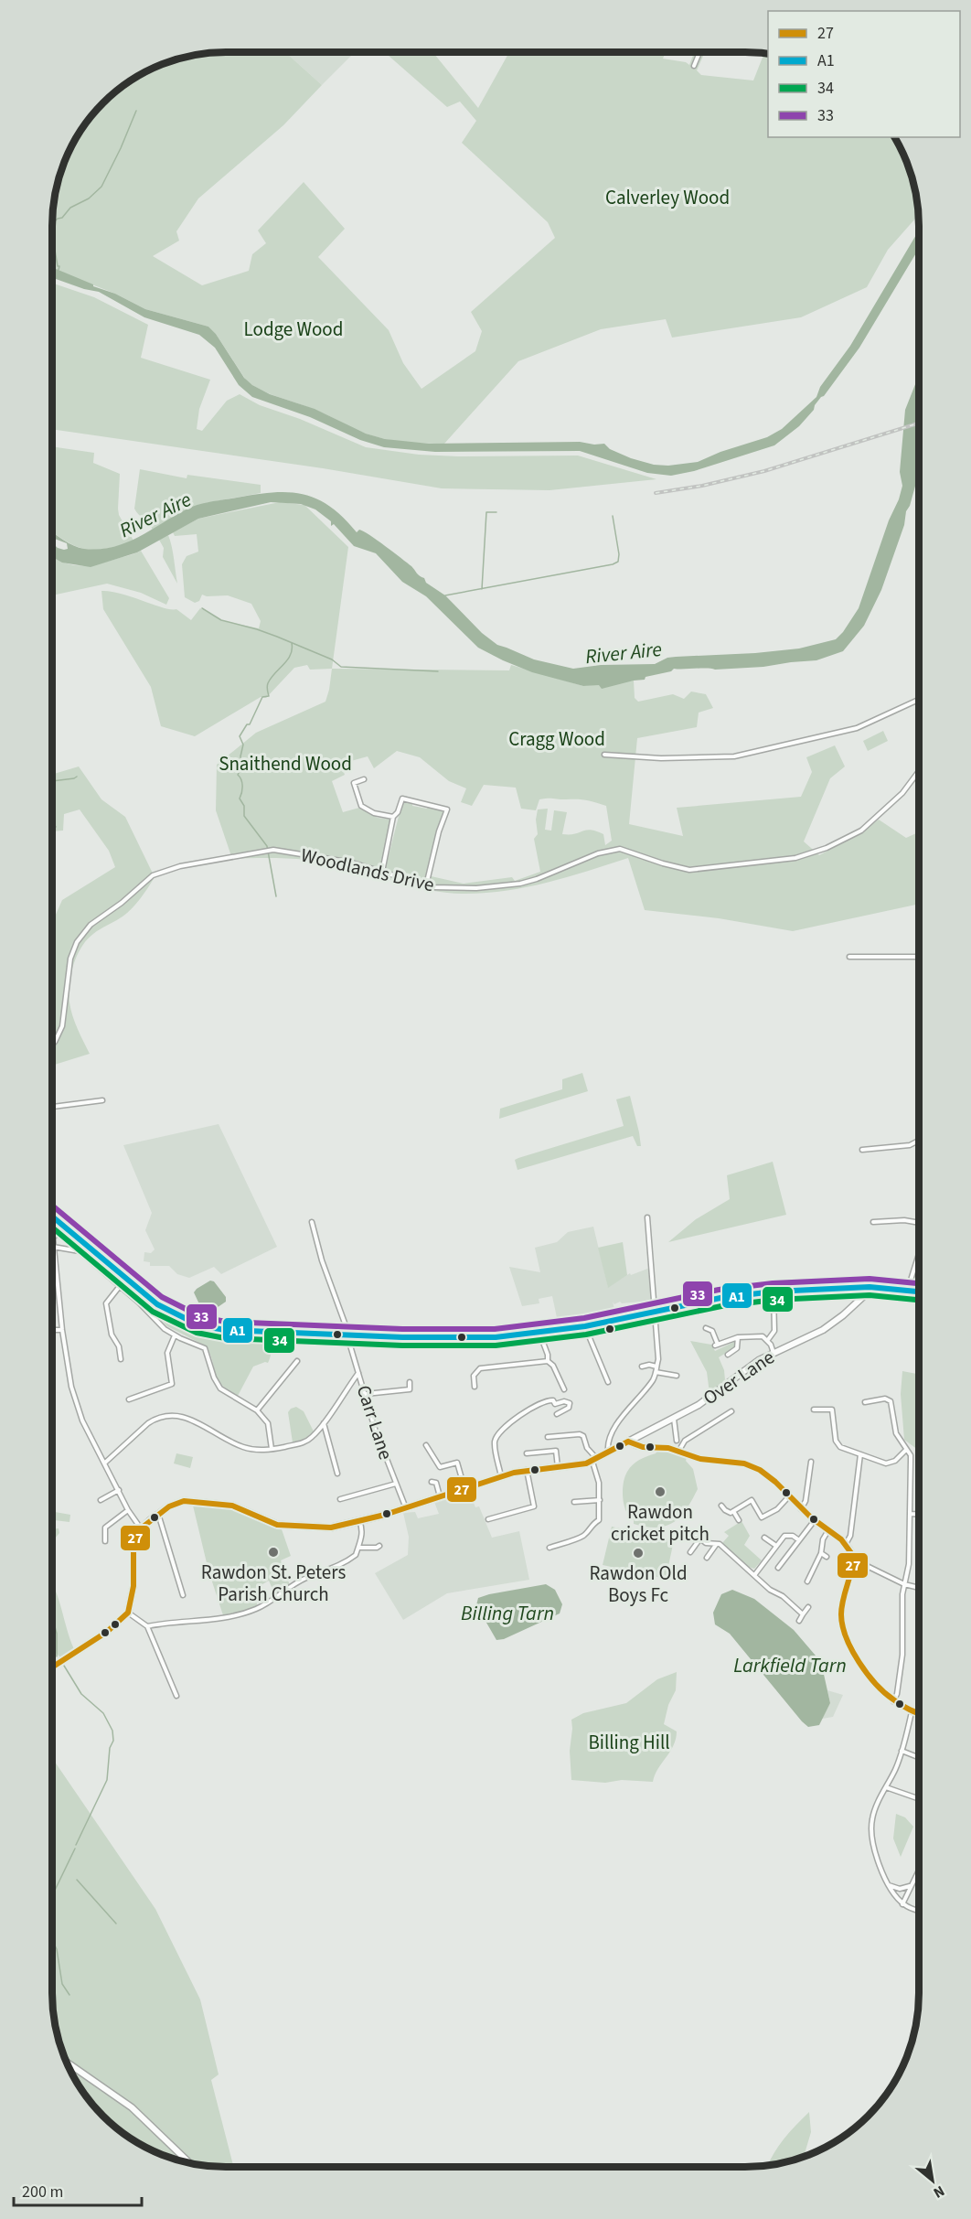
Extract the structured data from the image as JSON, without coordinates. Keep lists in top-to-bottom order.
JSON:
{
  "streets": {
    "street": ["Woodlands Drive", "Over Lane", "Carr Lane"]
  },
  "water": ["River Aire", "Billing Tarn", "Larkfield Tarn"],
  "parks": [
    "Calverley Wood",
    "Lodge Wood",
    "Cragg Wood",
    "Snaithend Wood",
    "Billing Hill"
  ],
  "places": ["Rawdon cricket pitch", "Rawdon St. Peters Parish Church", "Rawdon Old Boys Fc"],
  "lines": [
    "transit line 33",
    "transit line A1",
    "transit line 34",
    "transit line 27"
  ],
  "legend": [
    "27",
    "A1",
    "34",
    "33"
  ],
  "scale_bar": "200 m",
  "north": "bottom right"
}
